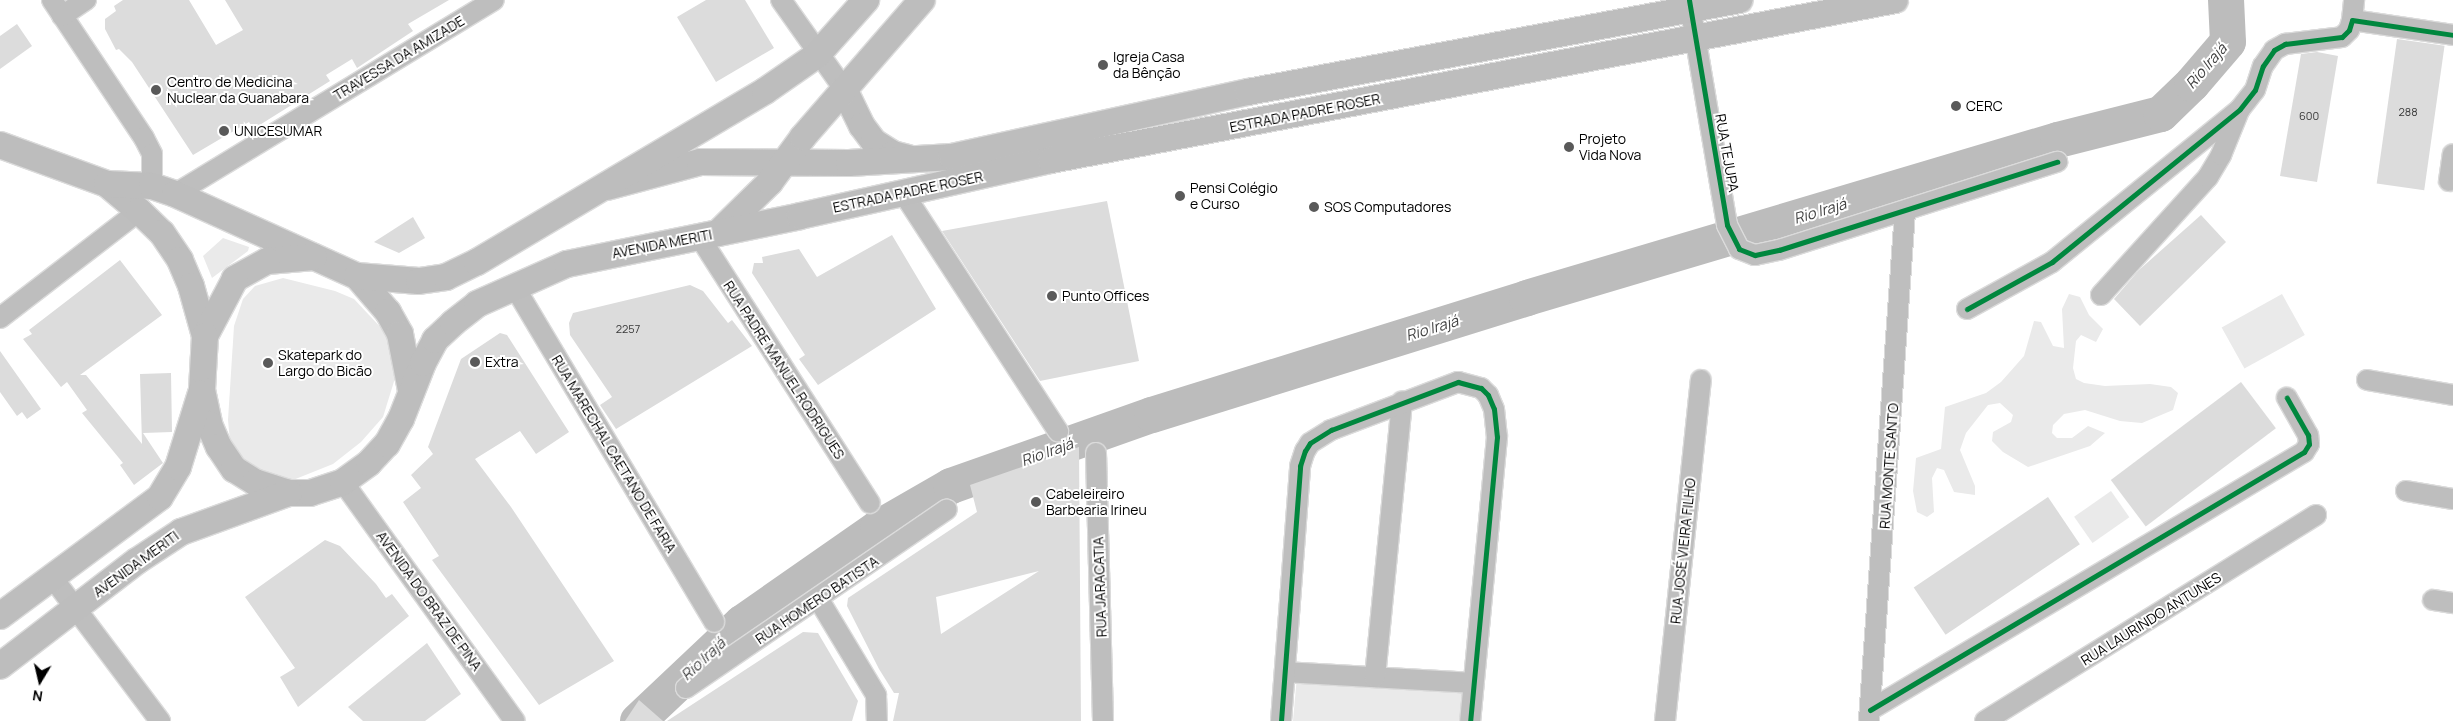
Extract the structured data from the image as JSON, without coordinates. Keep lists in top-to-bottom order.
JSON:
{
  "streets": {
    "main road": ["ESTRADA PADRE ROSER", "AVENIDA MERITI"],
    "street": [
      "TRAVESSA DA AMIZADE",
      "RUA TEJUPA",
      "RUA PADRE MANUEL RODRIGUES",
      "RUA MARECHAL CAETANO DE FARIA",
      "RUA MONTE SANTO",
      "RUA JOSÉ VIEIRA FILHO",
      "RUA JARACATIA",
      "RUA HOMERO BATISTA",
      "AVENIDA DO BRAZ DE PINA",
      "RUA LAURINDO ANTUNES"
    ]
  },
  "crossings": [
    ["ESTRADA PADRE ROSER", "RUA TEJUPA"],
    ["ESTRADA PADRE ROSER", "AVENIDA MERITI"],
    ["ESTRADA PADRE ROSER", "RUA PADRE MANUEL RODRIGUES"],
    ["RUA TEJUPA", "RUA MONTE SANTO"],
    ["AVENIDA MERITI", "RUA PADRE MANUEL RODRIGUES"],
    ["AVENIDA MERITI", "RUA MARECHAL CAETANO DE FARIA"],
    ["AVENIDA MERITI", "AVENIDA DO BRAZ DE PINA"]
  ],
  "water": ["Rio Irajá"],
  "places": [
    "Igreja Casa da Bênção",
    "Centro de Medicina Nuclear da Guanabara",
    "CERC",
    "UNICESUMAR",
    "Projeto Vida Nova",
    "Pensi Colégio e Curso",
    "SOS Computadores",
    "Punto Offices",
    "Extra",
    "Skatepark do Largo do Bicão",
    "Cabeleireiro Barbearia Irineu"
  ],
  "house_numbers": ["288", "600", "2257"],
  "north": "bottom"
}
